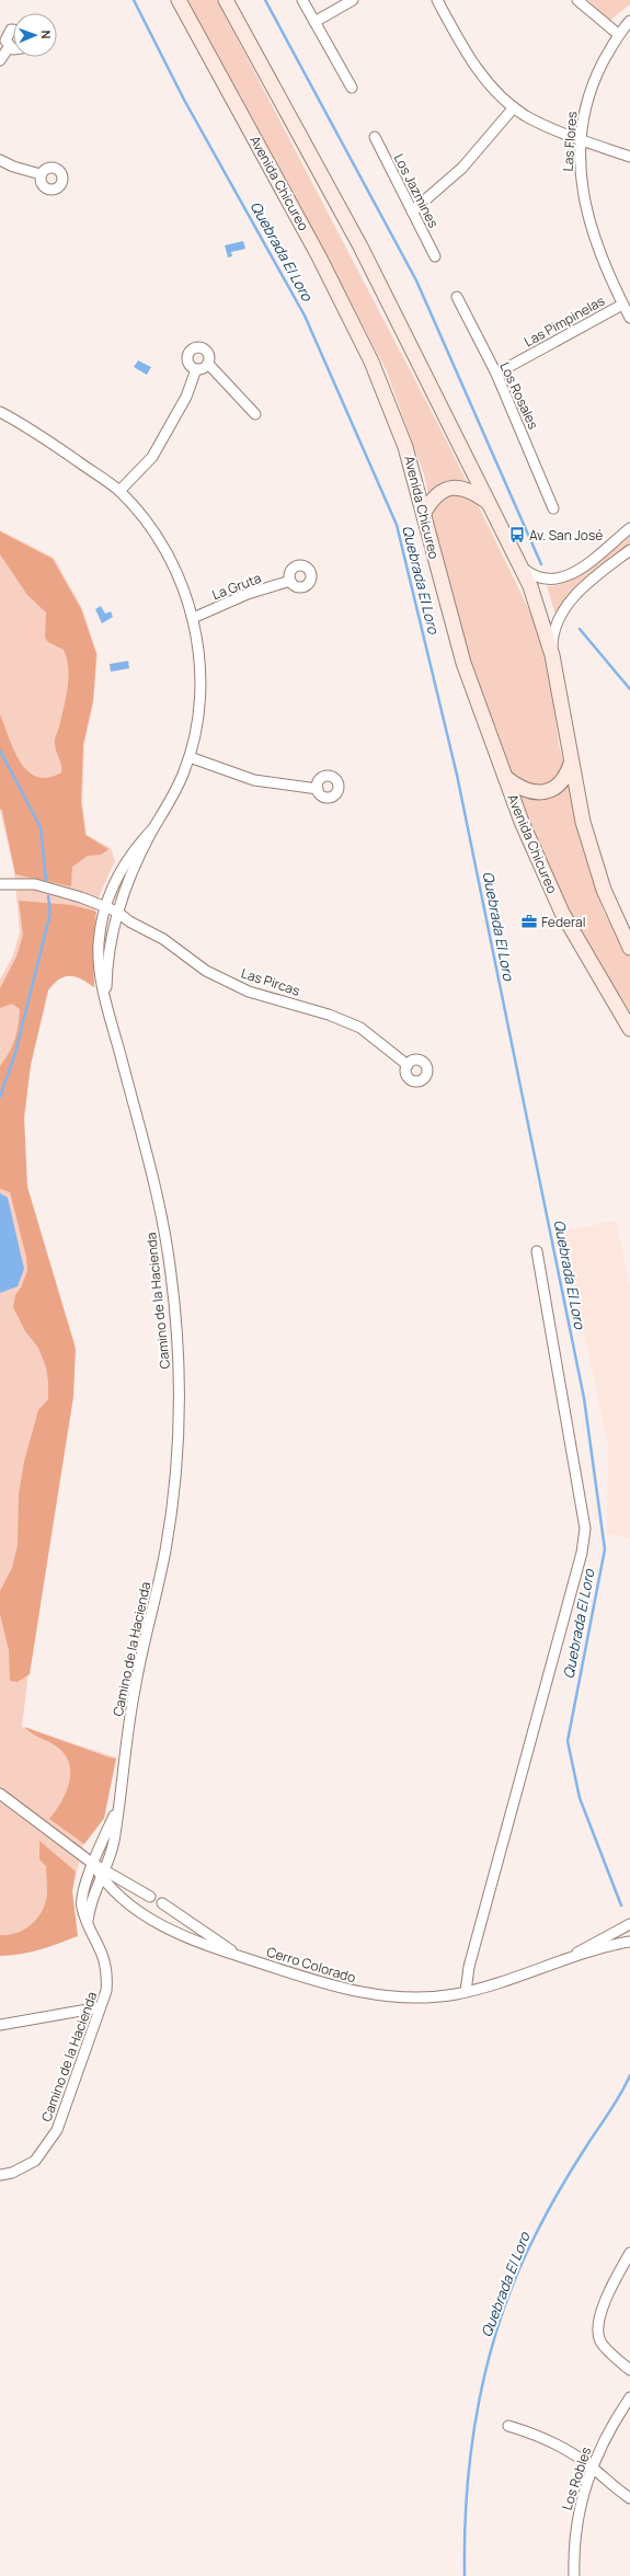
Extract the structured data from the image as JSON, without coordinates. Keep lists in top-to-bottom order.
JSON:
{
  "streets": {
    "main road": ["Avenida Chicureo"],
    "street": [
      "Las Flores",
      "Los Jazmines",
      "Las Pimpinelas",
      "Los Rosales",
      "La Gruta",
      "Las Pircas",
      "Camino de la Hacienda",
      "Cerro Colorado",
      "Los Robles"
    ]
  },
  "crossings": [
    ["Las Flores", "Las Pimpinelas"],
    ["Las Pimpinelas", "Los Rosales"],
    ["La Gruta", "Camino de la Hacienda"],
    ["Las Pircas", "Camino de la Hacienda"],
    ["Camino de la Hacienda", "Cerro Colorado"]
  ],
  "water": ["Quebrada El Loro"],
  "places": {
    "bus stop": ["Av. San José"],
    "office": ["Federal"]
  },
  "north": "right"
}
